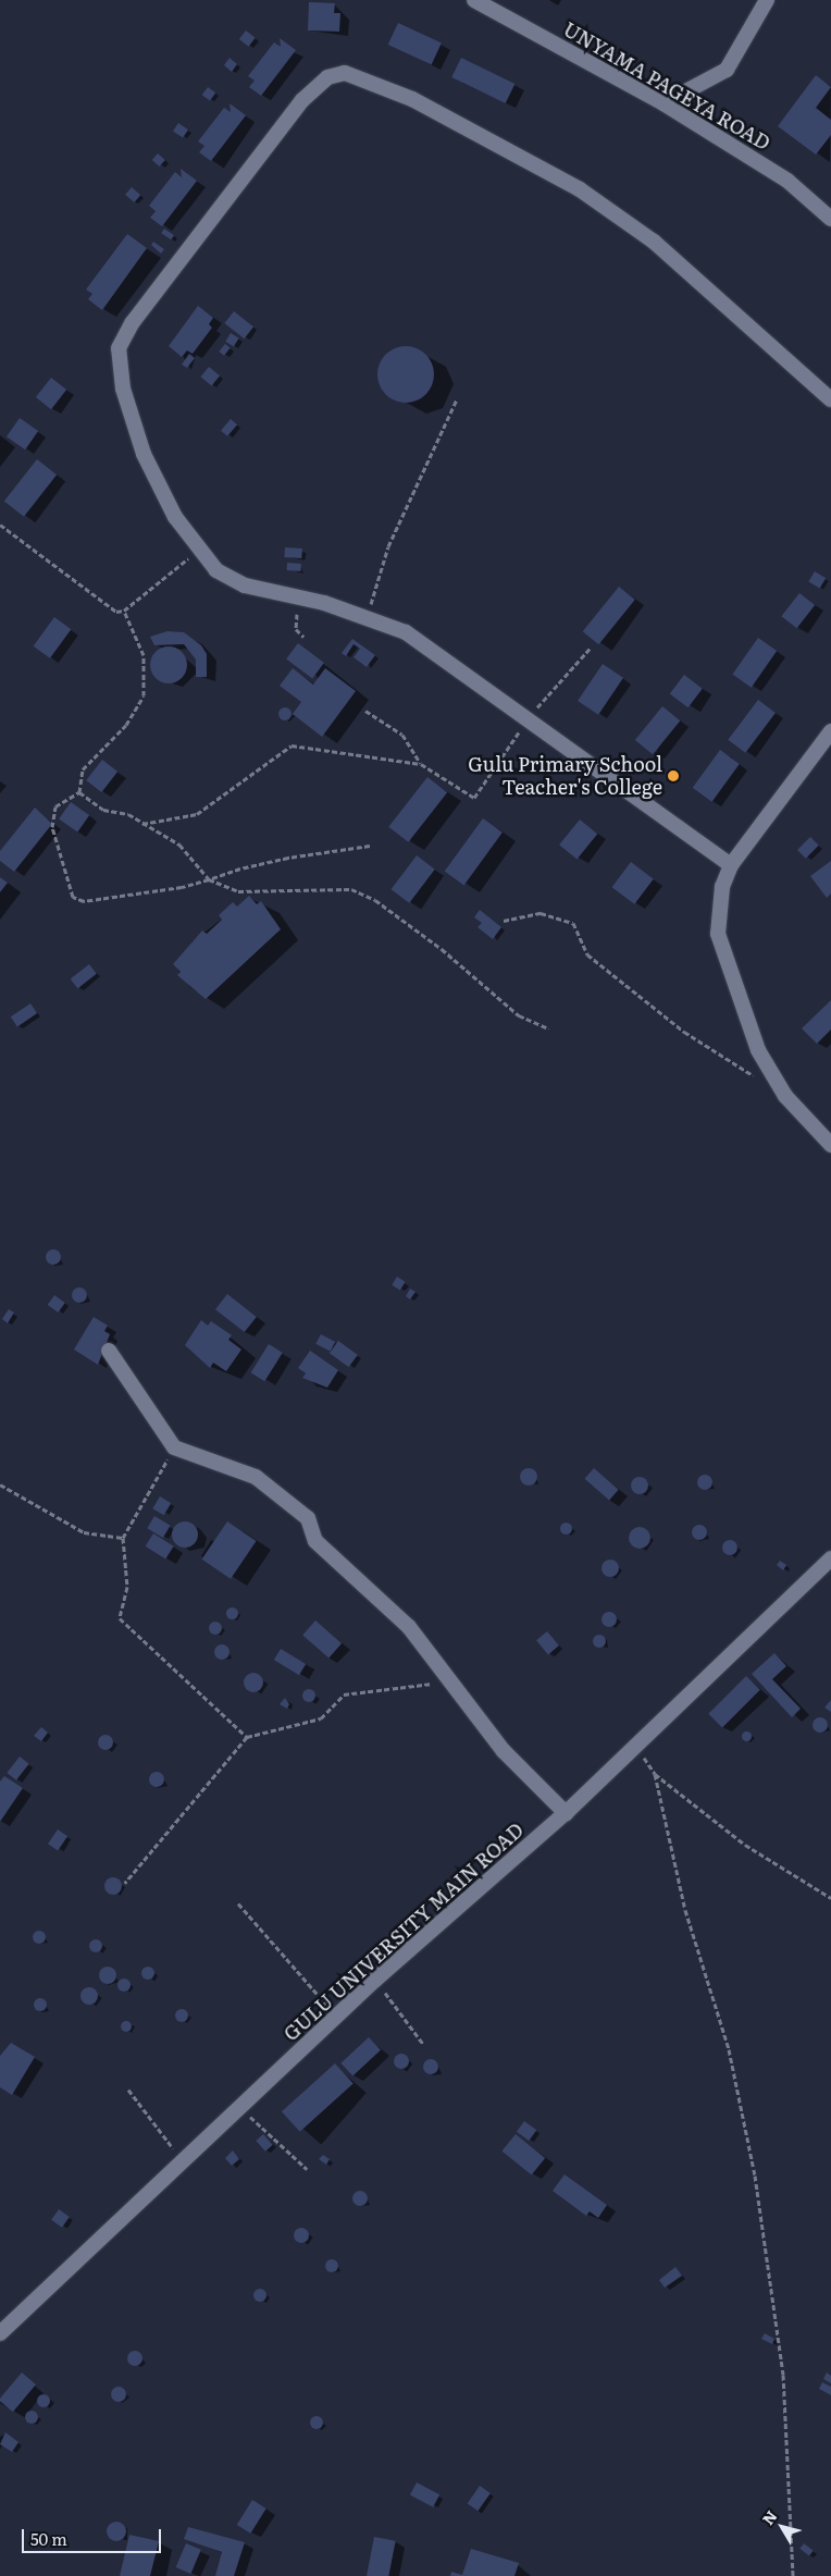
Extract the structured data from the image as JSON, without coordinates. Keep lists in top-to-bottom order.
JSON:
{
  "streets": {
    "street": ["UNYAMA PAGEYA ROAD", "GULU UNIVERSITY MAIN ROAD"]
  },
  "places": ["Gulu Primary School Teacher's College"],
  "scale_bar": "50 m",
  "north": "top left"
}
